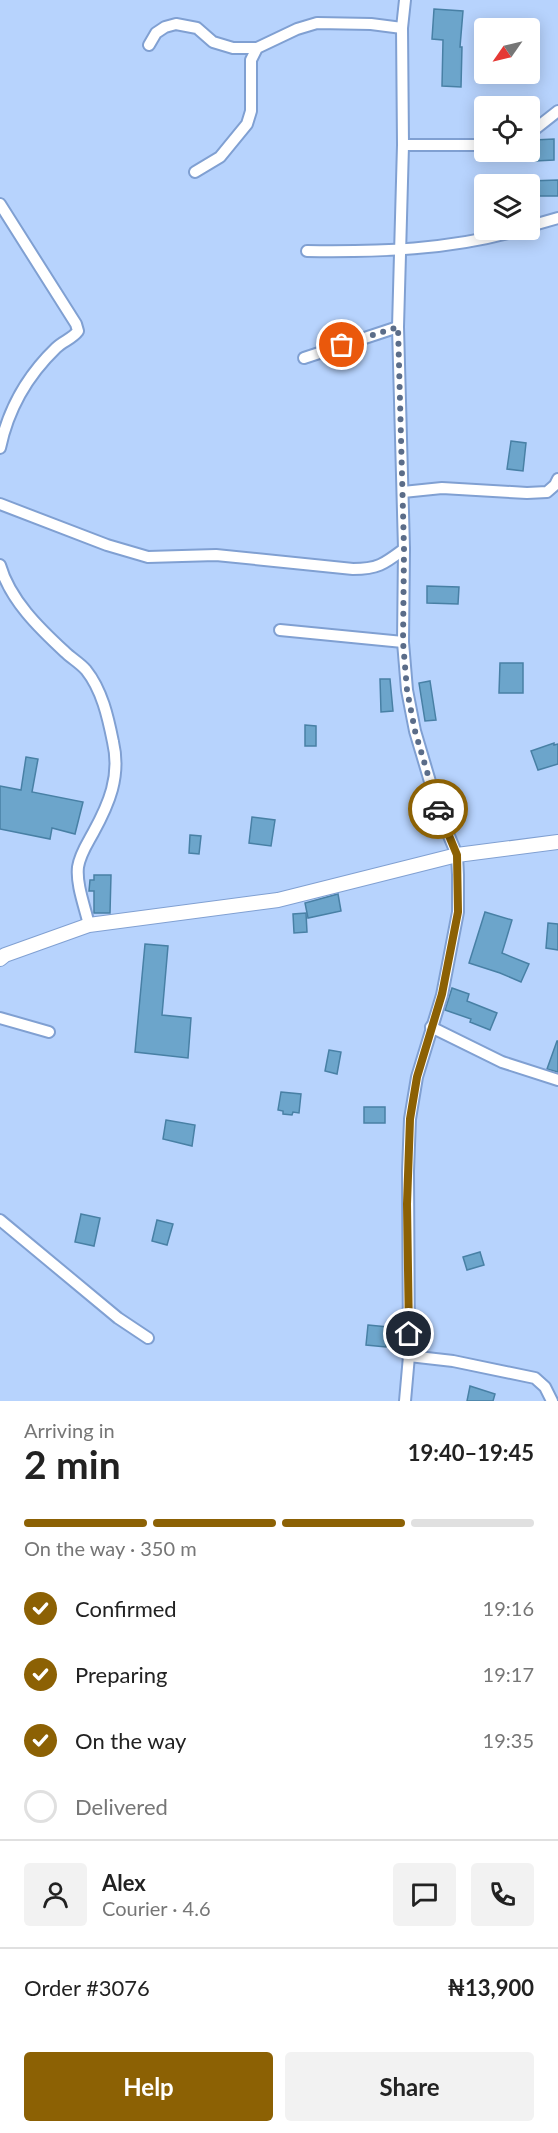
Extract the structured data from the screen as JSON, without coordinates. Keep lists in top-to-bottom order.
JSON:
{
  "north": "bottom left",
  "page": {
    "heading": ["2 min", "Arriving in", "19:40–19:45"],
    "panel": [
      "Alex",
      "Courier · 4.6",
      "Order #3076",
      "₦13,900"
    ],
    "bar": "On the way · 350 m",
    "list": [
      ["Confirmed", "19:16"],
      ["Preparing", "19:17"],
      ["On the way", "19:35"],
      "Delivered"
    ],
    "buttons": ["Help", "Share"]
  }
}
